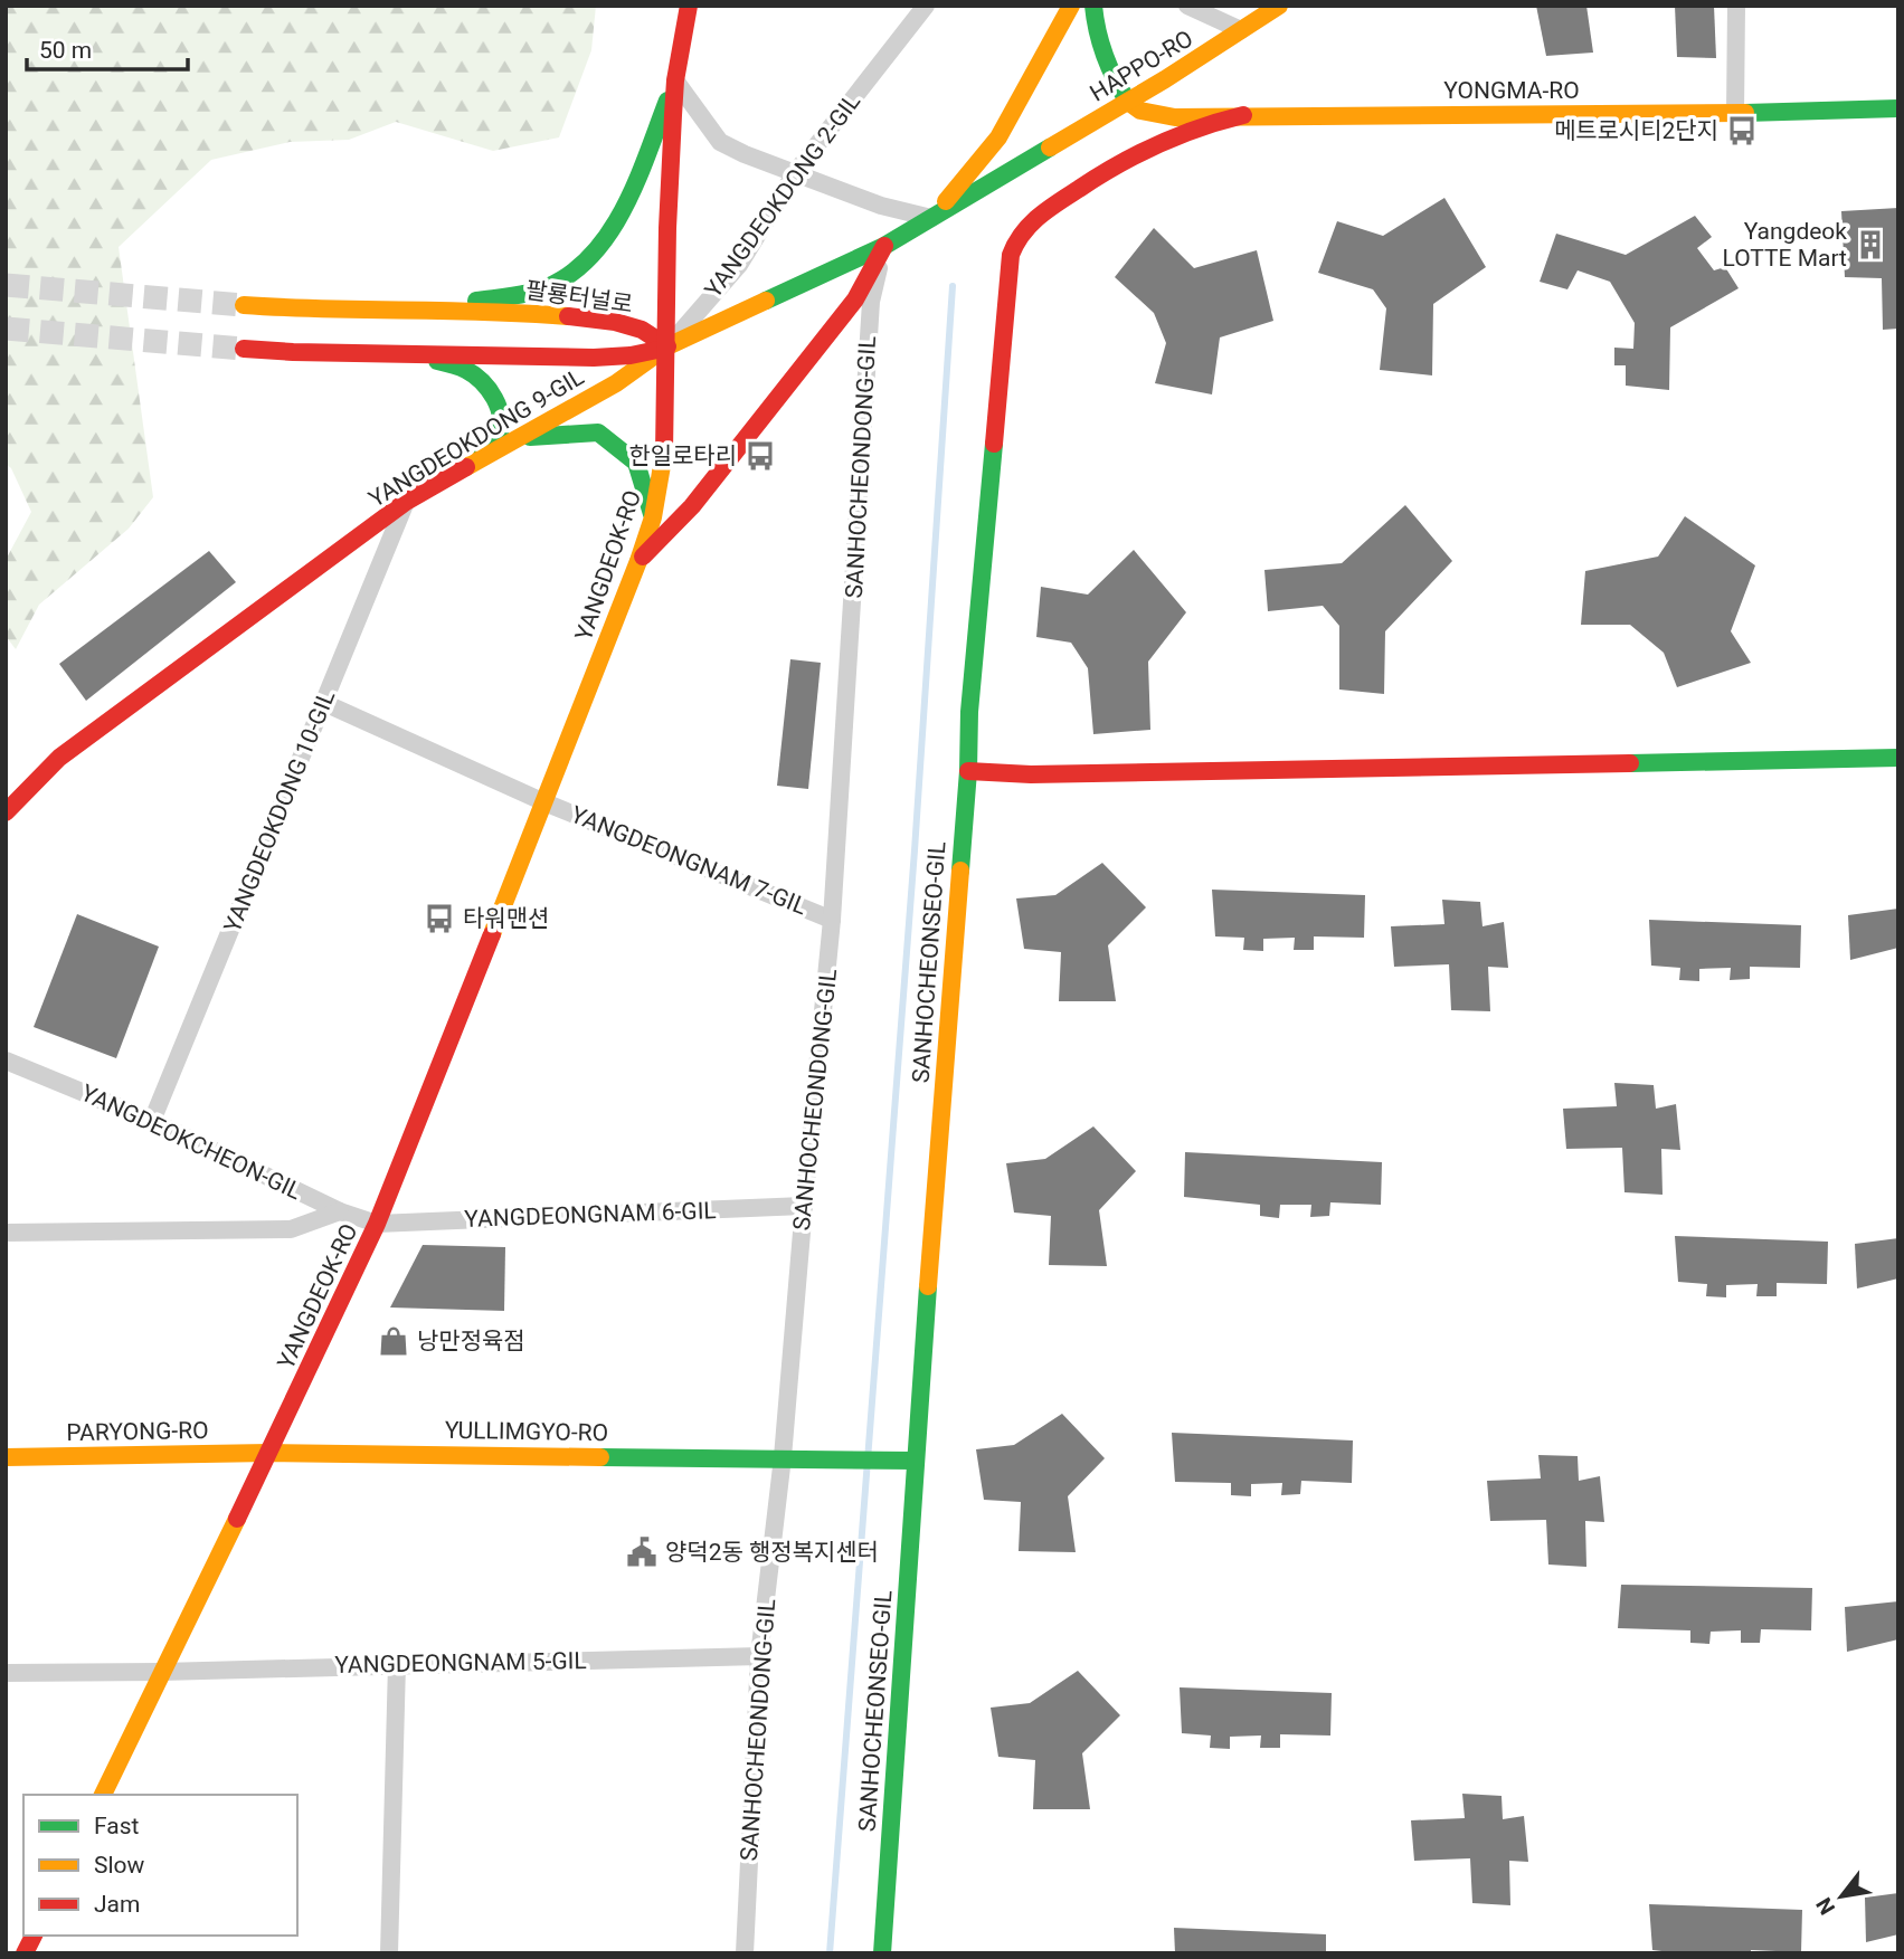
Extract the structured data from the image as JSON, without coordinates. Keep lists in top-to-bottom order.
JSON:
{
  "streets": {
    "main road": [
      "HAPPO-RO",
      "YONGMA-RO",
      "팔룡터널로",
      "YANGDEOKDONG 9-GIL",
      "YANGDEOK-RO",
      "SANHOCHEONSEO-GIL",
      "PARYONG-RO",
      "YULLIMGYO-RO"
    ],
    "street": [
      "YANGDEOKDONG 2-GIL",
      "SANHOCHEONDONG-GIL",
      "YANGDEOKDONG 10-GIL",
      "YANGDEONGNAM 7-GIL",
      "YANGDEOKCHEON-GIL",
      "YANGDEONGNAM 6-GIL",
      "YANGDEONGNAM 5-GIL"
    ]
  },
  "crossings": [
    ["HAPPO-RO", "YONGMA-RO"],
    ["HAPPO-RO", "YANGDEOKDONG 9-GIL"],
    ["YONGMA-RO", "SANHOCHEONSEO-GIL"],
    ["YANGDEOKDONG 2-GIL", "팔룡터널로"],
    ["YANGDEOKDONG 2-GIL", "YANGDEOKDONG 9-GIL"],
    ["YANGDEOKDONG 2-GIL", "YANGDEOK-RO"],
    ["팔룡터널로", "YANGDEOKDONG 9-GIL"],
    ["팔룡터널로", "YANGDEOK-RO"],
    ["YANGDEOKDONG 9-GIL", "SANHOCHEONDONG-GIL"],
    ["YANGDEOKDONG 9-GIL", "YANGDEOK-RO"],
    ["YANGDEOKDONG 9-GIL", "YANGDEOKDONG 10-GIL"],
    ["SANHOCHEONDONG-GIL", "YANGDEONGNAM 7-GIL"],
    ["SANHOCHEONDONG-GIL", "YANGDEONGNAM 6-GIL"],
    ["SANHOCHEONDONG-GIL", "YULLIMGYO-RO"],
    ["SANHOCHEONDONG-GIL", "YANGDEONGNAM 5-GIL"],
    ["YANGDEOK-RO", "YANGDEONGNAM 7-GIL"],
    ["YANGDEOK-RO", "YANGDEOKCHEON-GIL"],
    ["YANGDEOK-RO", "YANGDEONGNAM 6-GIL"],
    ["YANGDEOK-RO", "PARYONG-RO"],
    ["YANGDEOK-RO", "YULLIMGYO-RO"],
    ["YANGDEOK-RO", "YANGDEONGNAM 5-GIL"],
    ["YANGDEOKDONG 10-GIL", "YANGDEOKCHEON-GIL"],
    ["SANHOCHEONSEO-GIL", "YULLIMGYO-RO"],
    ["YANGDEOKCHEON-GIL", "YANGDEONGNAM 6-GIL"],
    ["PARYONG-RO", "YULLIMGYO-RO"]
  ],
  "places": {
    "bus stop": ["메트로시티2단지", "한일로타리", "타워맨션"],
    "building": ["Yangdeok LOTTE Mart"],
    "shop": ["낭만정육점"],
    "public building": ["양덕2동 행정복지센터"]
  },
  "legend": ["Fast", "Slow", "Jam"],
  "scale_bar": "50 m",
  "north": "bottom left"
}
